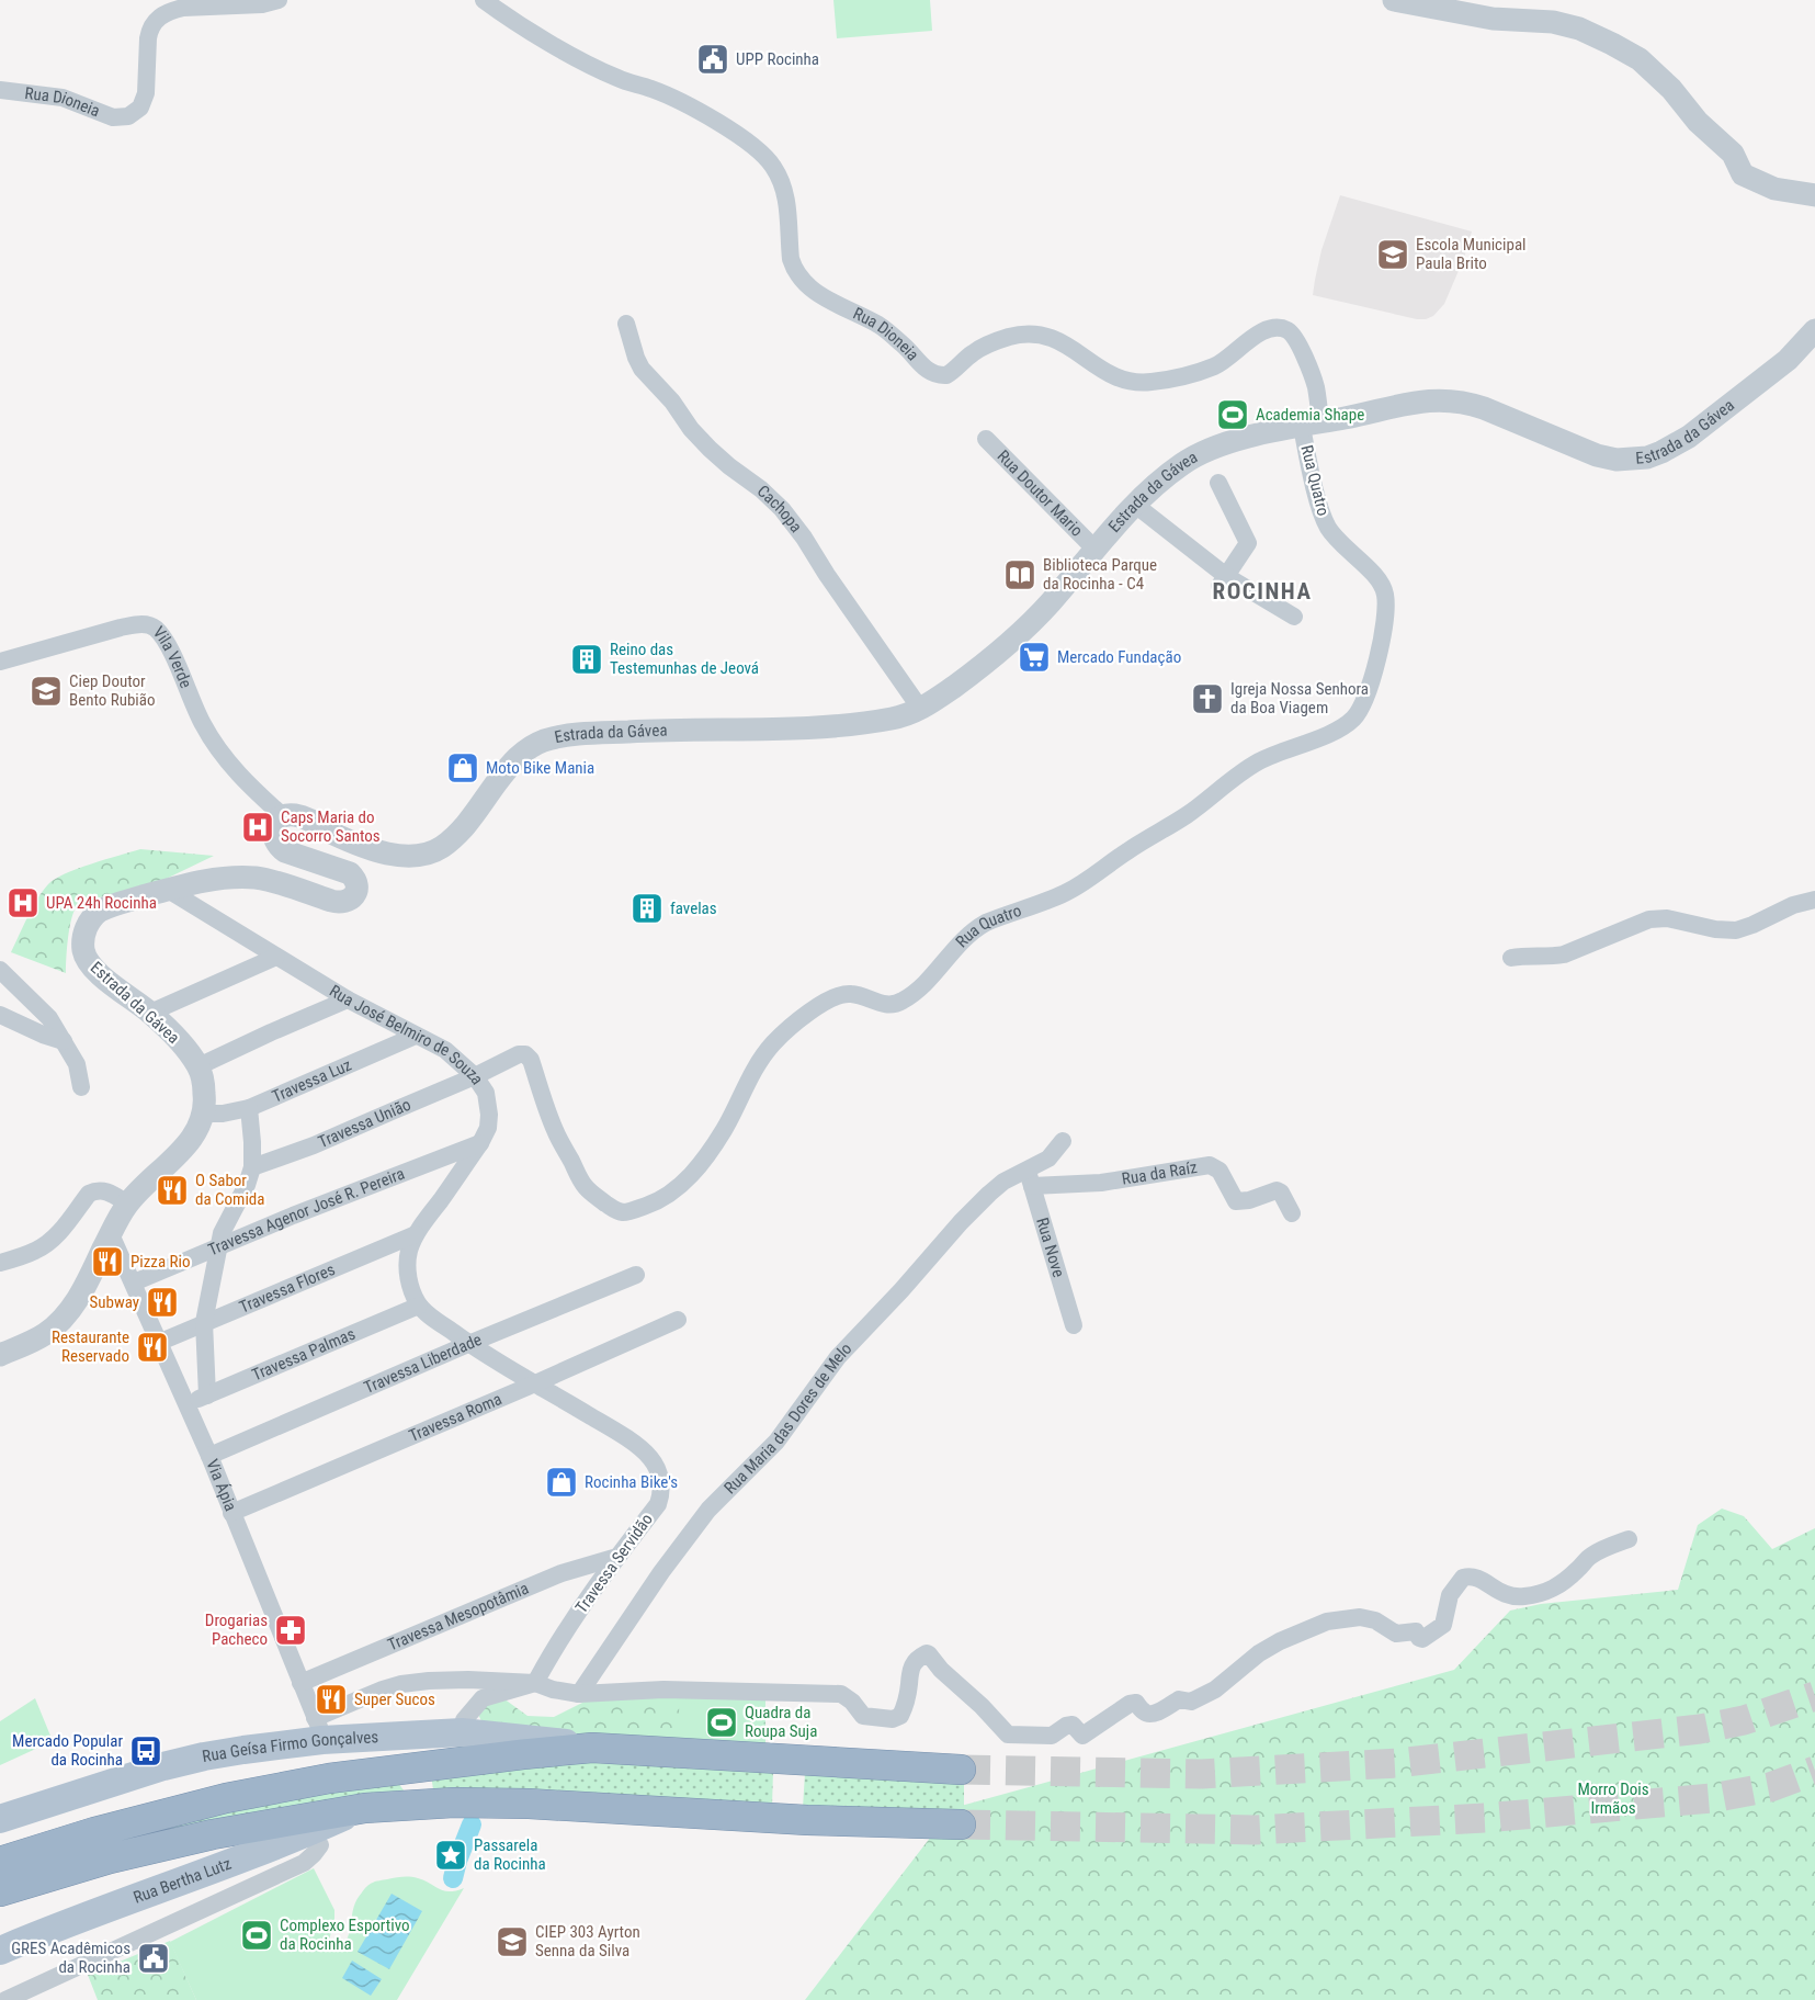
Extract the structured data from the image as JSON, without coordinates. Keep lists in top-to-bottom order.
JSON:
{
  "streets": {
    "main road": ["Rua Geísa Firmo Gonçalves", "Rua Bertha Lutz"],
    "street": [
      "Rua Dioneia",
      "Estrada da Gávea",
      "Rua Quatro",
      "Rua Doutor Mario",
      "Cachopa",
      "Vila Verde",
      "Rua José Belmiro de Souza",
      "Travessa Luz",
      "Travessa União",
      "Rua da Raíz",
      "Travessa Agenor José R. Pereira",
      "Rua Nove",
      "Travessa Flores",
      "Travessa Palmas",
      "Travessa Liberdade",
      "Travessa Roma",
      "Rua Maria das Dores de Melo",
      "Via Ápia",
      "Travessa Servidão",
      "Travessa Mesopotâmia"
    ]
  },
  "crossings": [
    ["Rua Dioneia", "Estrada da Gávea"],
    ["Rua Dioneia", "Rua Quatro"],
    ["Estrada da Gávea", "Rua Quatro"],
    ["Estrada da Gávea", "Rua Doutor Mario"],
    ["Estrada da Gávea", "Cachopa"],
    ["Estrada da Gávea", "Vila Verde"],
    ["Estrada da Gávea", "Rua José Belmiro de Souza"],
    ["Estrada da Gávea", "Travessa Luz"],
    ["Rua Quatro", "Rua José Belmiro de Souza"],
    ["Rua Quatro", "Travessa União"],
    ["Rua José Belmiro de Souza", "Travessa Luz"],
    ["Rua José Belmiro de Souza", "Travessa União"],
    ["Rua José Belmiro de Souza", "Travessa Agenor José R. Pereira"],
    ["Rua José Belmiro de Souza", "Travessa Flores"],
    ["Rua José Belmiro de Souza", "Travessa Palmas"],
    ["Rua da Raíz", "Rua Nove"],
    ["Rua da Raíz", "Rua Maria das Dores de Melo"],
    ["Travessa Agenor José R. Pereira", "Via Ápia"],
    ["Rua Nove", "Rua Maria das Dores de Melo"],
    ["Travessa Flores", "Via Ápia"],
    ["Travessa Palmas", "Via Ápia"],
    ["Travessa Liberdade", "Via Ápia"],
    ["Travessa Roma", "Via Ápia"],
    ["Travessa Roma", "Travessa Servidão"],
    ["Via Ápia", "Travessa Mesopotâmia"],
    ["Via Ápia", "Rua Geísa Firmo Gonçalves"],
    ["Travessa Servidão", "Travessa Mesopotâmia"]
  ],
  "districts": ["ROCINHA"],
  "parks": ["Morro Dois Irmãos"],
  "places": {
    "public building": ["UPP Rocinha", "GRES Acadêmicos da Rocinha"],
    "school or university": ["Escola Municipal Paula Brito", "Ciep Doutor Bento Rubião", "CIEP 303 Ayrton Senna da Silva"],
    "sports": ["Academia Shape", "Quadra da Roupa Suja", "Complexo Esportivo da Rocinha"],
    "library": ["Biblioteca Parque da Rocinha - C4"],
    "supermarket": ["Mercado Fundação"],
    "building": ["Reino das Testemunhas de Jeová", "favelas"],
    "church": ["Igreja Nossa Senhora da Boa Viagem"],
    "shop": ["Moto Bike Mania", "Rocinha Bike's"],
    "hospital": ["Caps Maria do Socorro Santos", "UPA 24h Rocinha"],
    "restaurant": [
      "O Sabor da Comida",
      "Pizza Rio",
      "Subway",
      "Restaurante Reservado",
      "Super Sucos"
    ],
    "pharmacy": ["Drogarias Pacheco"],
    "bus stop": ["Mercado Popular da Rocinha"],
    "place": ["Passarela da Rocinha"]
  }
}
